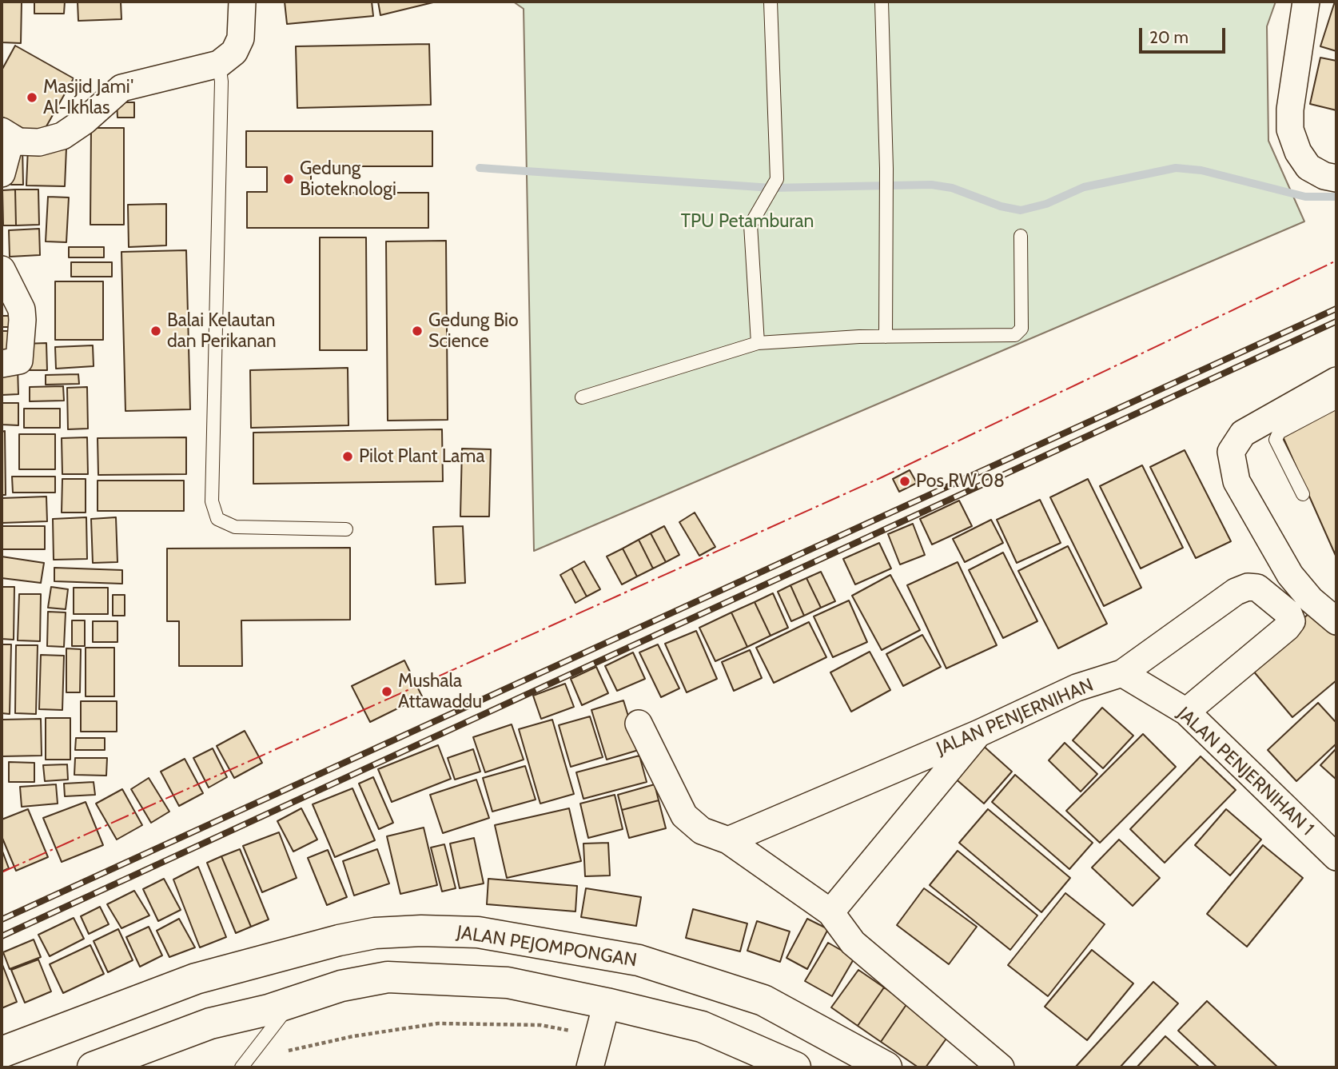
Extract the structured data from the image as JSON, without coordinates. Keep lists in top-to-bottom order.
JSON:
{
  "streets": {
    "main road": ["JALAN PEJOMPONGAN"],
    "street": ["JALAN PENJERNIHAN", "JALAN PENJERNIHAN 1"]
  },
  "crossings": [
    ["JALAN PENJERNIHAN", "JALAN PENJERNIHAN 1"]
  ],
  "parks": ["TPU Petamburan"],
  "places": [
    "Masjid Jami' Al-Ikhlas",
    "Gedung Bioteknologi",
    "Balai Kelautan dan Perikanan",
    "Gedung Bio Science",
    "Pilot Plant Lama",
    "Pos RW 08",
    "Mushala Attawaddu"
  ],
  "scale_bar": "20 m"
}
